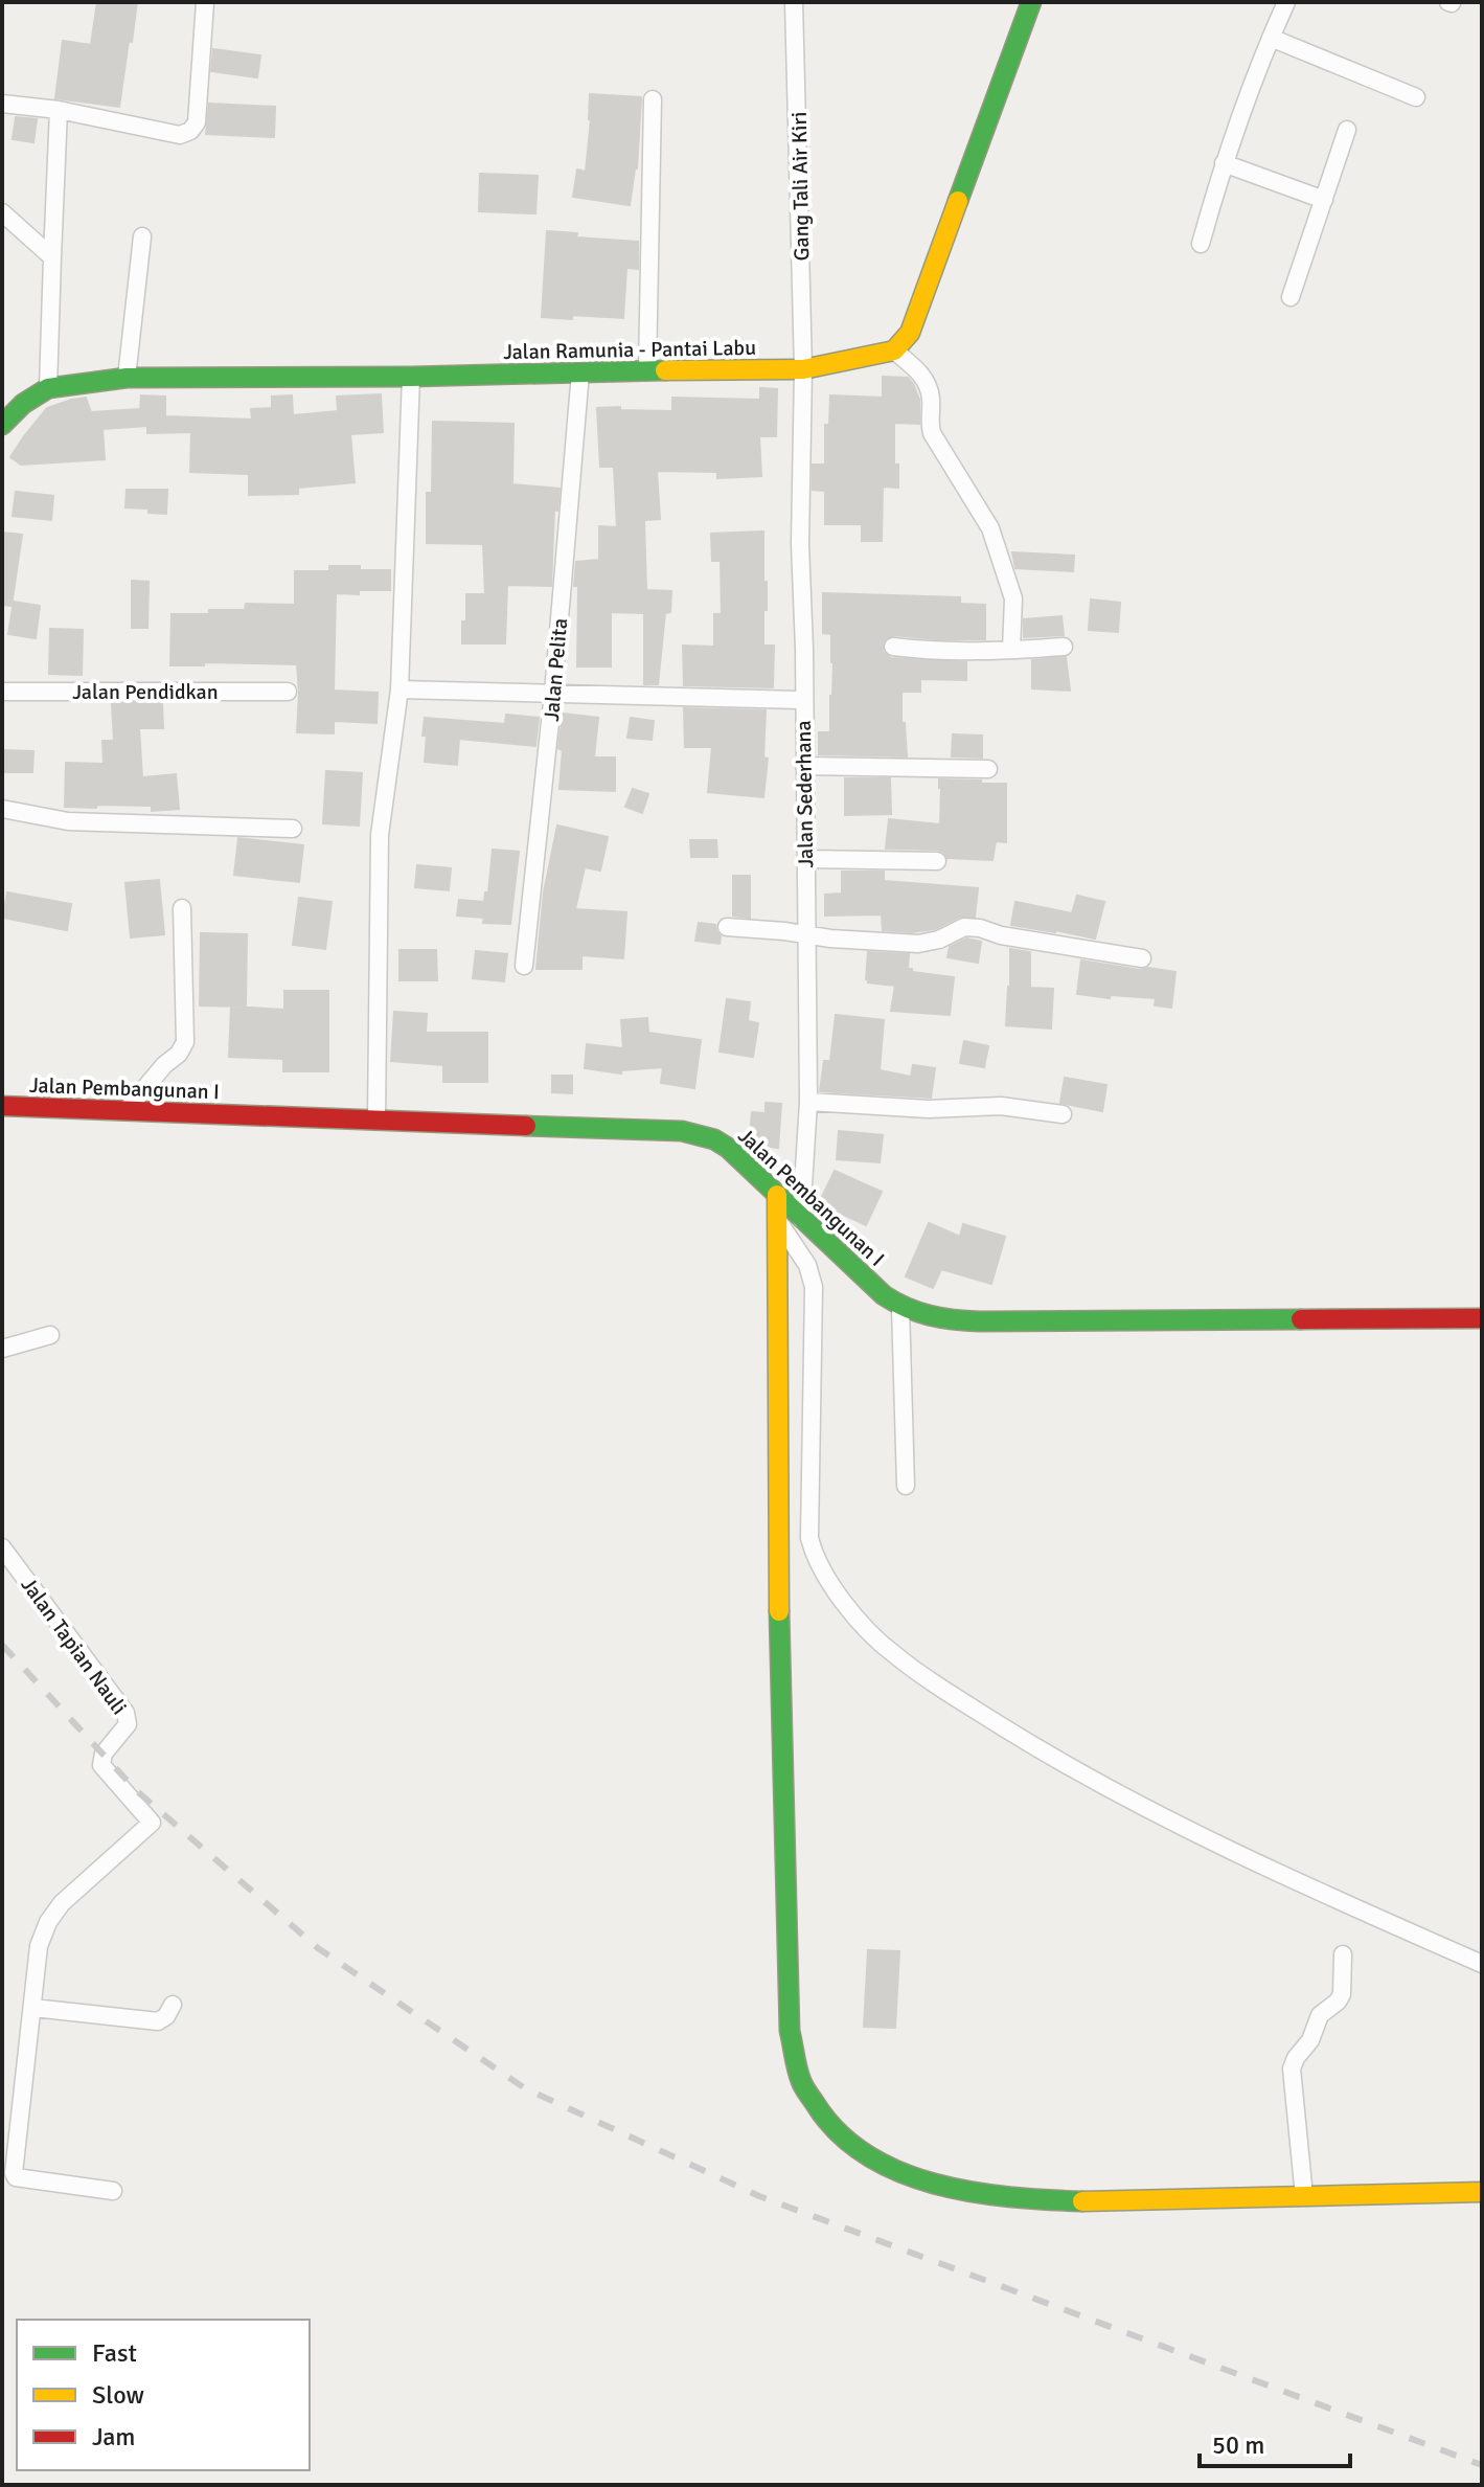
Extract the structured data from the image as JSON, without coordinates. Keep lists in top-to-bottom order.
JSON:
{
  "streets": {
    "main road": ["Jalan Ramunia - Pantai Labu", "Jalan Pembangunan I"],
    "street": [
      "Gang Tali Air Kiri",
      "Jalan Pelita",
      "Jalan Pendidkan",
      "Jalan Sederhana",
      "Jalan Tapian Nauli"
    ]
  },
  "crossings": [
    ["Gang Tali Air Kiri", "Jalan Ramunia - Pantai Labu"],
    ["Gang Tali Air Kiri", "Jalan Sederhana"],
    ["Jalan Ramunia - Pantai Labu", "Jalan Pelita"],
    ["Jalan Ramunia - Pantai Labu", "Jalan Sederhana"],
    ["Jalan Sederhana", "Jalan Pembangunan I"]
  ],
  "legend": ["Fast", "Slow", "Jam"],
  "scale_bar": "50 m"
}
